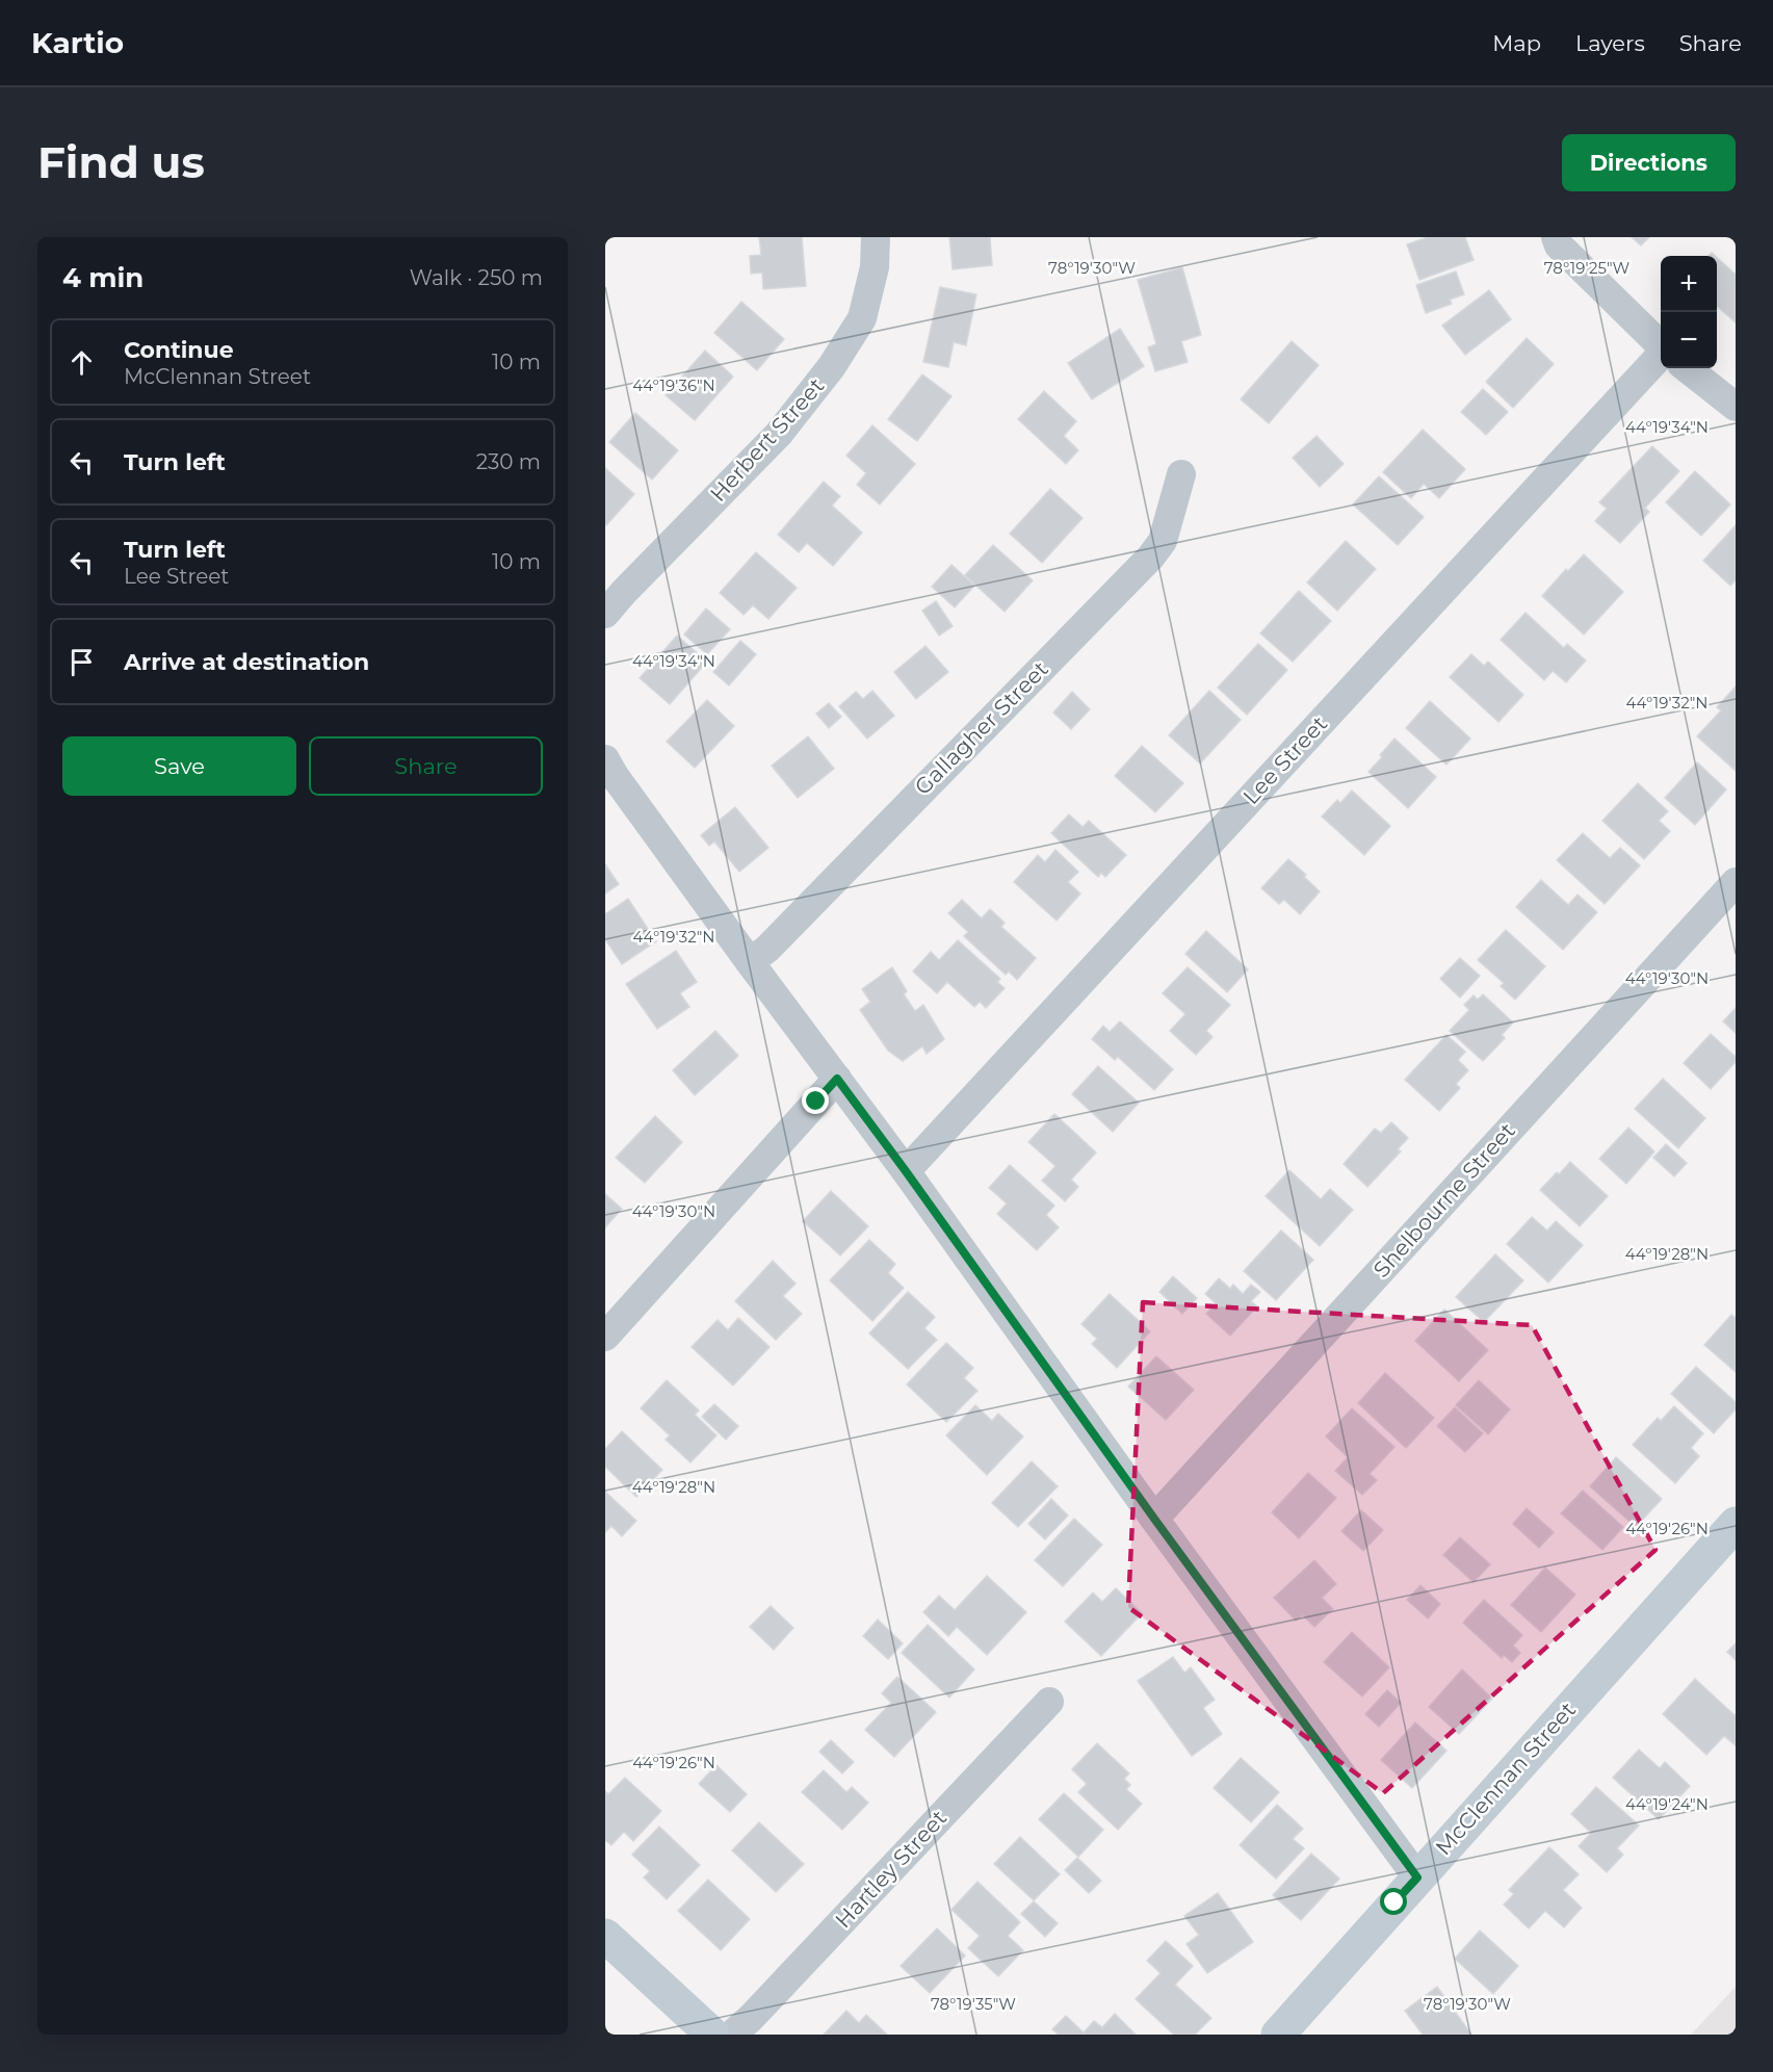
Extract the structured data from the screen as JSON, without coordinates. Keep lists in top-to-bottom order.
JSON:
{
  "streets": {
    "street": [
      "Herbert Street",
      "Gallagher Street",
      "Lee Street",
      "Shelbourne Street",
      "McClennan Street",
      "Hartley Street"
    ]
  },
  "page": {
    "header": "Kartio",
    "nav": ["Map", "Layers", "Share"],
    "buttons": [
      "Directions",
      ["Save", "Share"]
    ],
    "title": "Find us",
    "heading": ["4 min", "Walk · 250 m"],
    "map_buttons": ["+", "−"],
    "list": [
      ["Continue", "McClennan Street", "10 m"],
      ["Turn left", "230 m"],
      ["Turn left", "Lee Street", "10 m"],
      "Arrive at destination"
    ]
  },
  "coordinates": [
    "78°19'30\"W",
    "78°19'25\"W",
    "44°19'36\"N",
    "44°19'34\"N",
    "44°19'32\"N",
    "44°19'30\"N",
    "44°19'28\"N",
    "44°19'26\"N",
    "44°19'24\"N",
    "78°19'35\"W"
  ]
}
